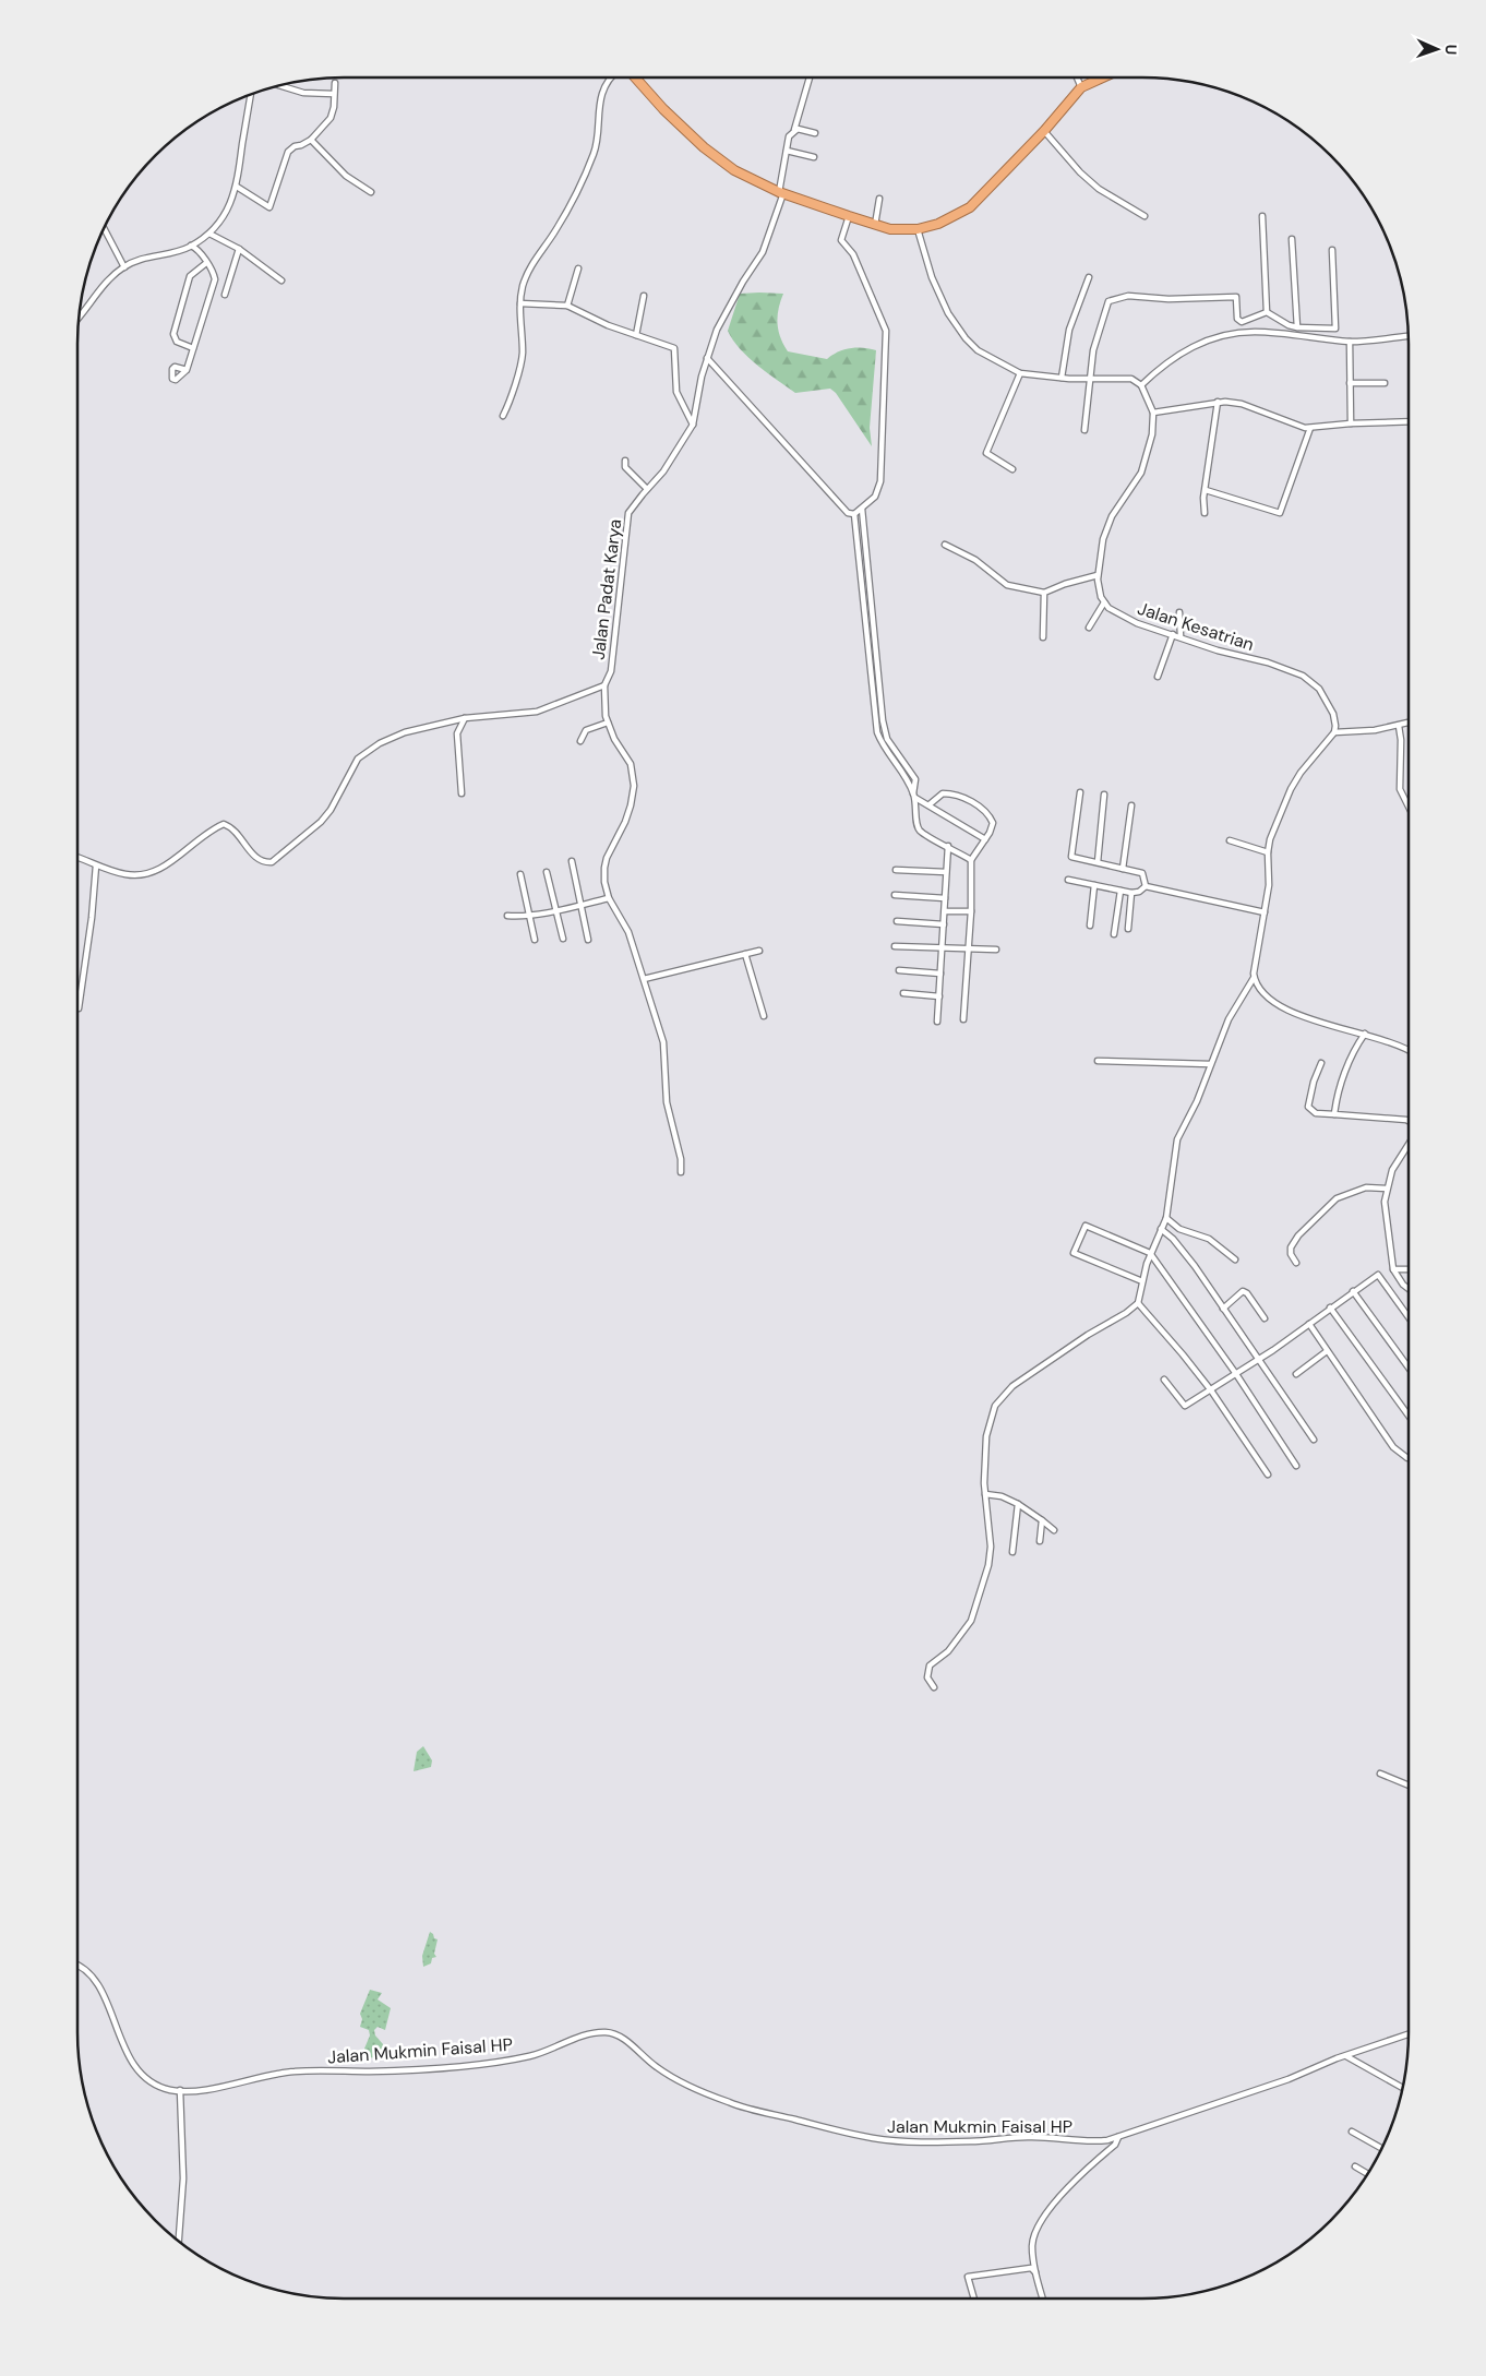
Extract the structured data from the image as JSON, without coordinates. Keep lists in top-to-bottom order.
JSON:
{
  "streets": {
    "street": ["Jalan Padat Karya", "Jalan Kesatrian", "Jalan Mukmin Faisal HP"]
  },
  "north": "right"
}
